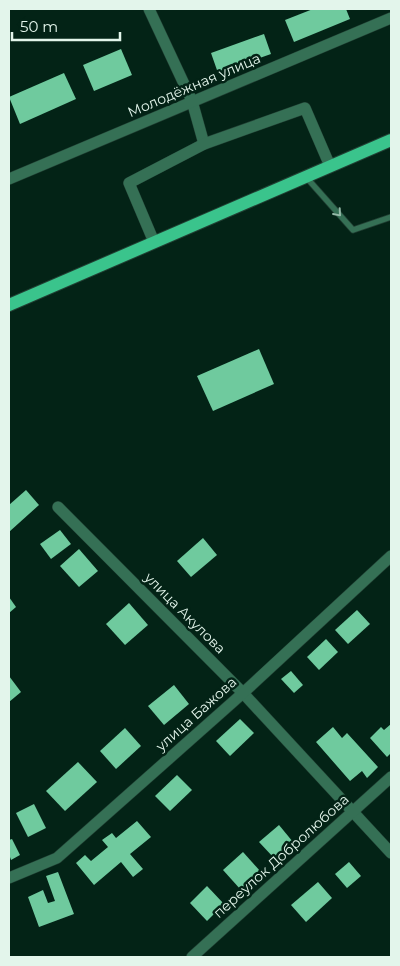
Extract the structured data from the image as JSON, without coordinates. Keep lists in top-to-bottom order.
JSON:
{
  "streets": {
    "street": [
      "Молодёжная улица",
      "улица Акулова",
      "улица Бажова",
      "переулок Добролюбова"
    ]
  },
  "crossings": [
    ["улица Акулова", "улица Бажова"],
    ["улица Акулова", "переулок Добролюбова"]
  ],
  "scale_bar": "50 m"
}
